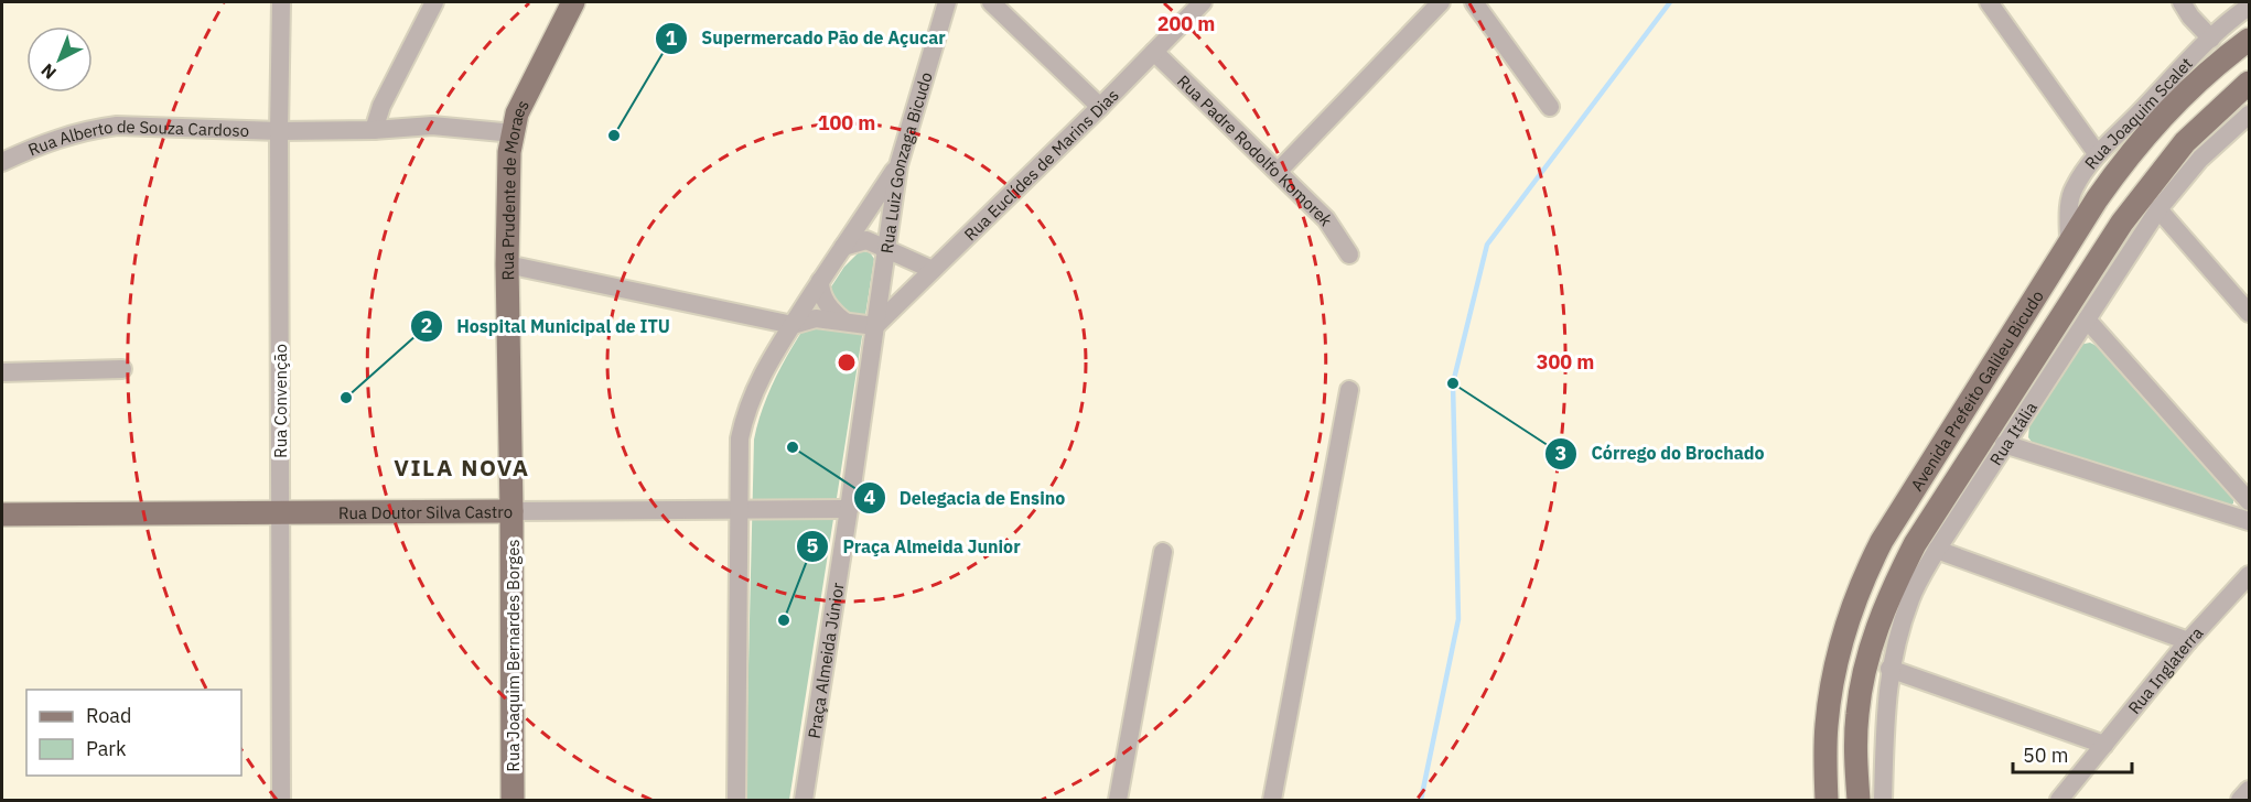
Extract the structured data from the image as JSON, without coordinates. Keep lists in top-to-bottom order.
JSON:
{
  "streets": {
    "main road": [
      "Rua Prudente de Moraes",
      "Avenida Prefeito Galileu Bicudo",
      "Rua Doutor Silva Castro",
      "Rua Joaquim Bernardes Borges"
    ],
    "street": [
      "Rua Joaquim Scalet",
      "Rua Alberto de Souza Cardoso",
      "Rua Padre Rodolfo Komorek",
      "Rua Luiz Gonzaga Bicudo",
      "Rua Euclídes de Marins Dias",
      "Rua Convenção",
      "Rua Itália",
      "Praça Almeida Júnior",
      "Rua Inglaterra"
    ]
  },
  "crossings": [
    ["Rua Joaquim Scalet", "Avenida Prefeito Galileu Bicudo"],
    ["Rua Alberto de Souza Cardoso", "Rua Prudente de Moraes"],
    ["Rua Alberto de Souza Cardoso", "Rua Convenção"],
    ["Rua Padre Rodolfo Komorek", "Rua Euclídes de Marins Dias"],
    ["Rua Luiz Gonzaga Bicudo", "Rua Euclídes de Marins Dias"],
    ["Rua Luiz Gonzaga Bicudo", "Praça Almeida Júnior"],
    ["Rua Euclídes de Marins Dias", "Praça Almeida Júnior"],
    ["Rua Prudente de Moraes", "Rua Doutor Silva Castro"],
    ["Rua Prudente de Moraes", "Rua Joaquim Bernardes Borges"],
    ["Rua Convenção", "Rua Doutor Silva Castro"],
    ["Rua Doutor Silva Castro", "Rua Joaquim Bernardes Borges"],
    ["Rua Doutor Silva Castro", "Praça Almeida Júnior"]
  ],
  "districts": ["VILA NOVA"],
  "places": [
    "Supermercado Pão de Açucar",
    "Córrego do Brochado",
    "Hospital Municipal de ITU",
    "Delegacia de Ensino",
    "Praça Almeida Junior"
  ],
  "legend": ["Road", "Park"],
  "scale_bar": "50 m",
  "north": "bottom left",
  "rings": ["200 m", "100 m", "300 m"]
}
